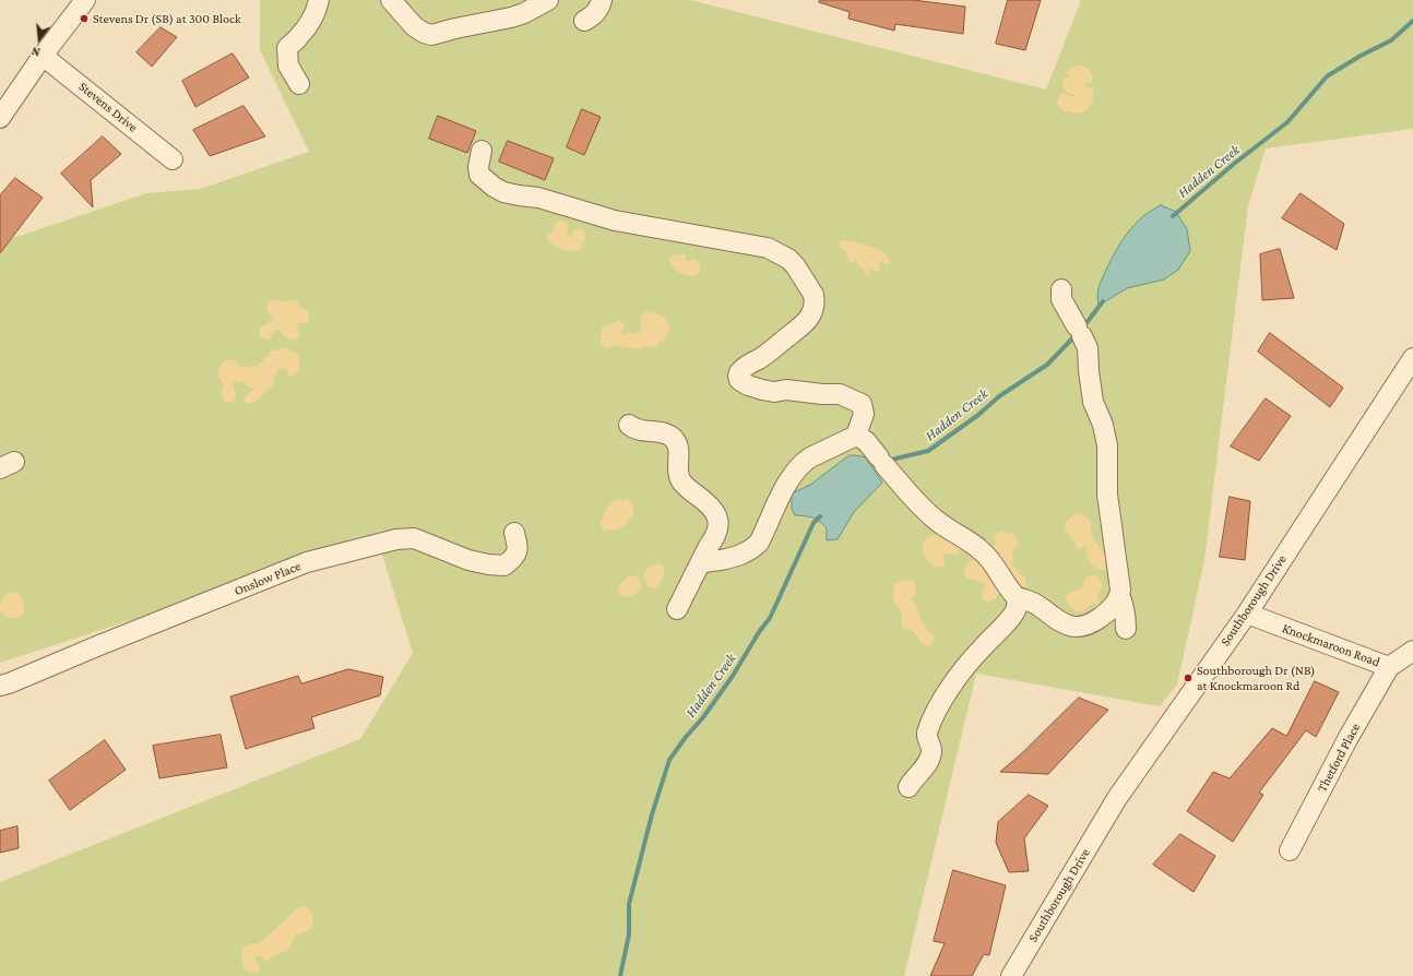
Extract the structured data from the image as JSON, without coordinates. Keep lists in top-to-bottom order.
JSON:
{
  "streets": {
    "street": [
      "Stevens Drive",
      "Onslow Place",
      "Southborough Drive",
      "Knockmaroon Road",
      "Thetford Place"
    ]
  },
  "crossings": [
    ["Southborough Drive", "Knockmaroon Road"],
    ["Knockmaroon Road", "Thetford Place"]
  ],
  "water": ["Hadden Creek"],
  "places": ["Stevens Dr (SB) at 300 Block", "Southborough Dr (NB) at Knockmaroon Rd"],
  "north": "bottom"
}
